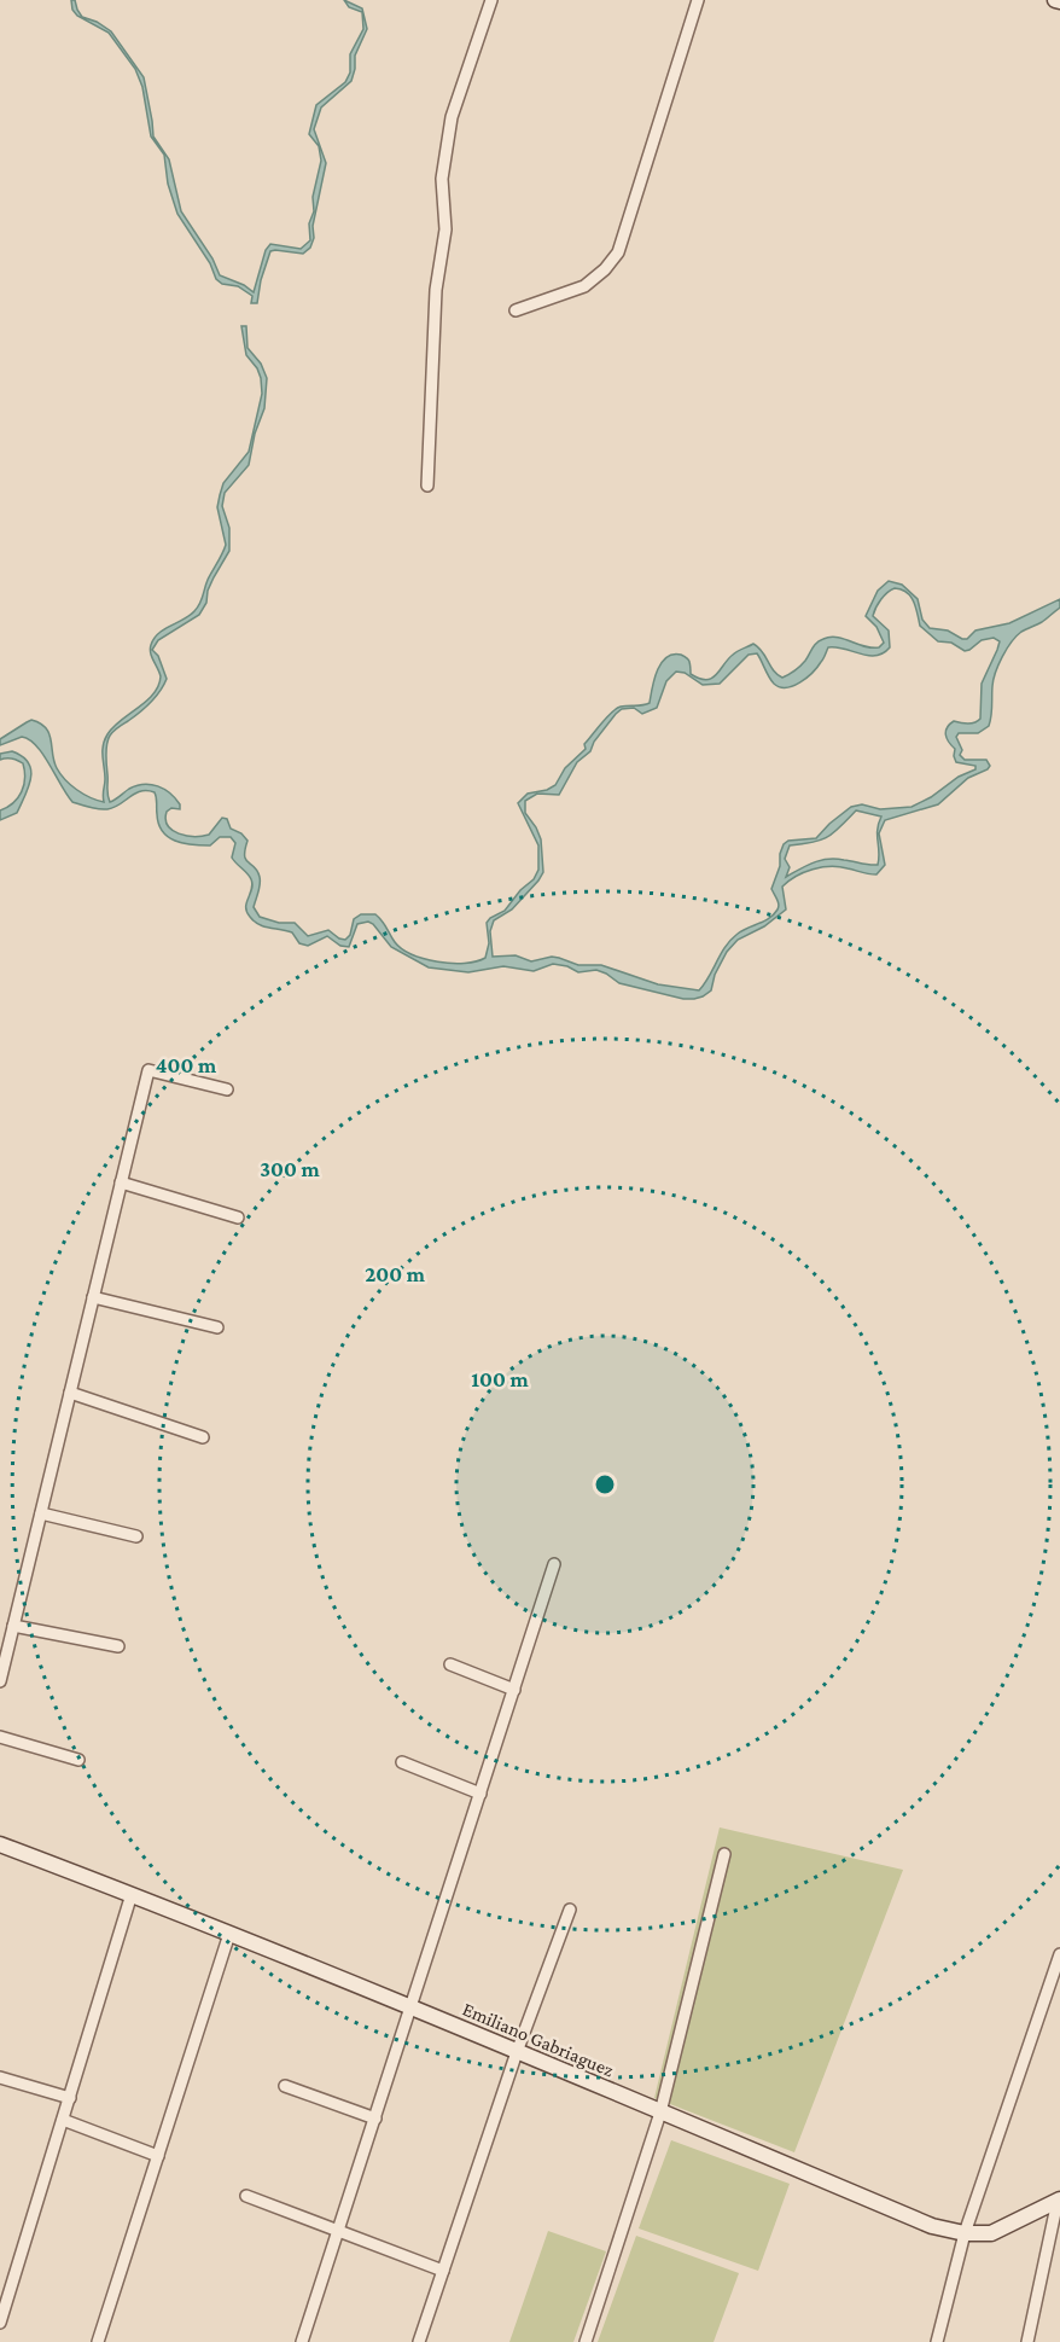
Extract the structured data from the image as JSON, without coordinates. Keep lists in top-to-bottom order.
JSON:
{
  "streets": {
    "main road": ["Emiliano Gabriaguez"]
  },
  "rings": [
    "400 m",
    "300 m",
    "200 m",
    "100 m"
  ]
}
